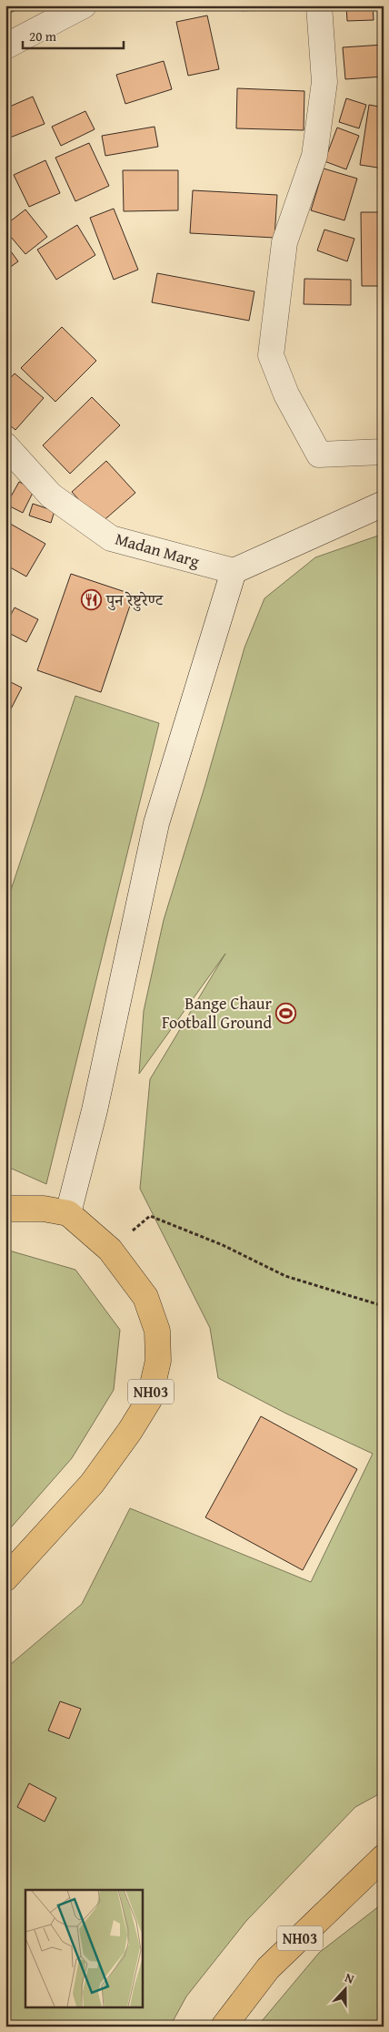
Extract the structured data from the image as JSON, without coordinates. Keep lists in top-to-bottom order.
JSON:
{
  "streets": {
    "main road": ["NH03"],
    "street": ["Madan Marg"]
  },
  "places": {
    "restaurant": ["पुन रेष्टुरेण्ट"],
    "sports": ["Bange Chaur Football Ground"]
  },
  "scale_bar": "20 m",
  "north": "top"
}
